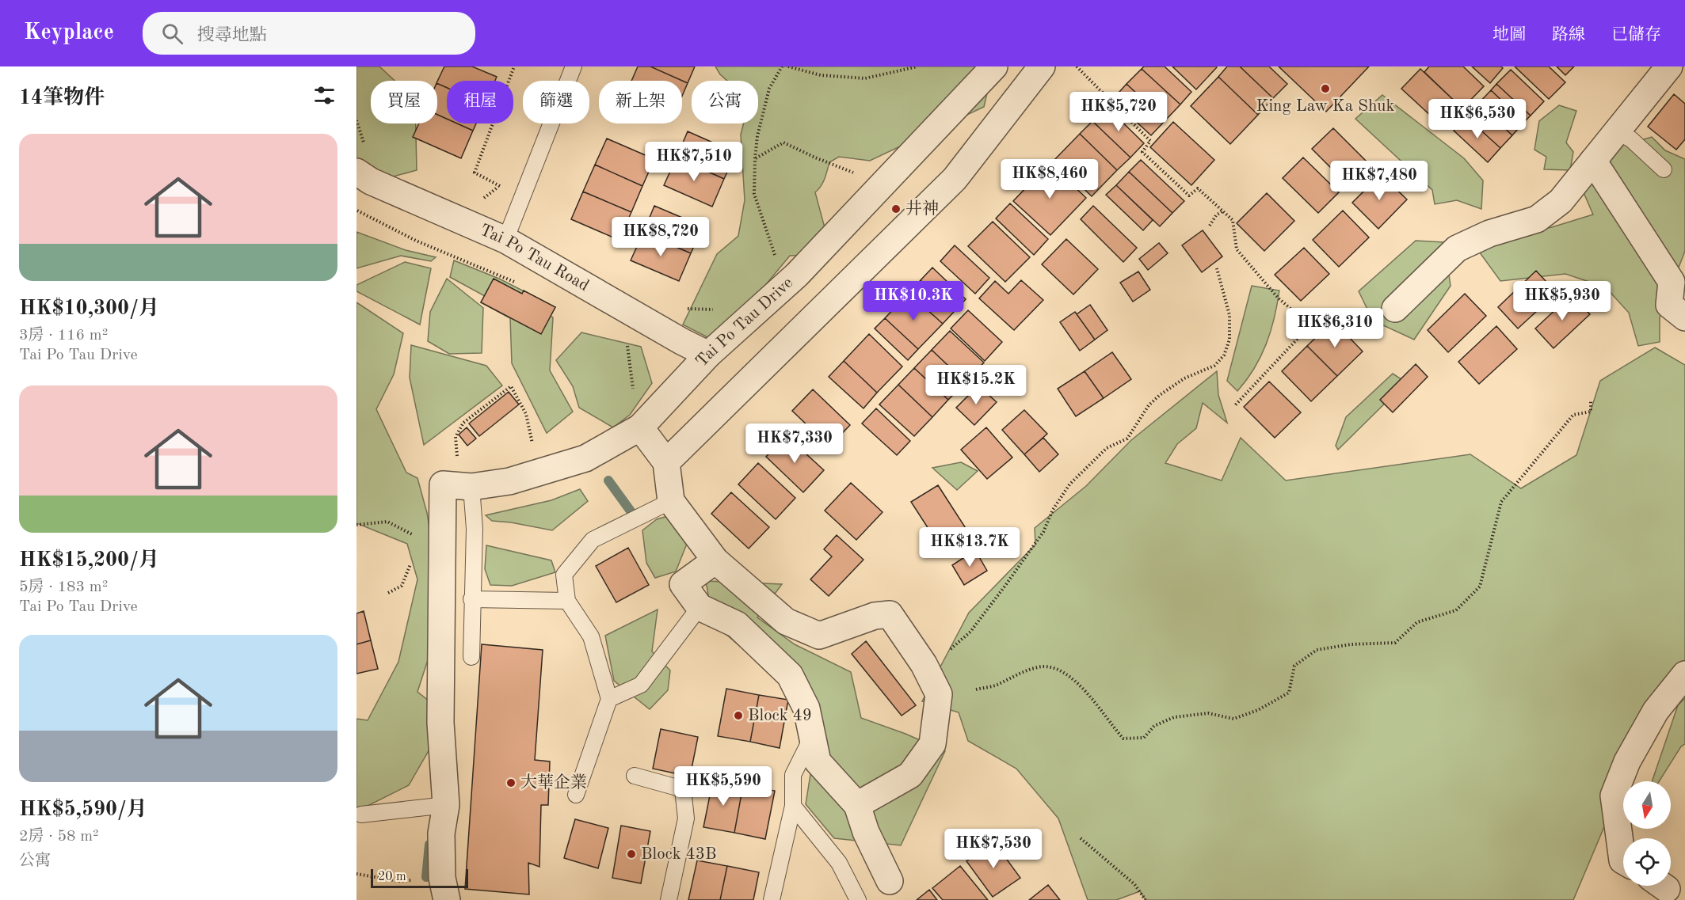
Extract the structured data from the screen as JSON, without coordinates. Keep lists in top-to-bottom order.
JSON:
{
  "streets": {
    "street": ["Tai Po Tau Road", "Tai Po Tau Drive"]
  },
  "crossings": [
    ["Tai Po Tau Road", "Tai Po Tau Drive"]
  ],
  "places": [
    "King Law Ka Shuk",
    "井神",
    "Block 49",
    "大華企業",
    "Block 43B"
  ],
  "scale_bar": "20 m",
  "north": "bottom",
  "page": {
    "header": "Keyplace",
    "search": "搜尋地點",
    "nav": ["地圖", "路線", "已儲存"],
    "heading": "14筆物件",
    "chip": [
      "買屋",
      "租屋",
      "篩選",
      "新上架",
      "公寓"
    ],
    "price": [
      "HK$5,720",
      "HK$6,530",
      "HK$7,510",
      "HK$8,460",
      "HK$7,480",
      "HK$8,720",
      "HK$10.3K",
      "HK$5,930",
      "HK$6,310",
      "HK$15.2K",
      "HK$7,330",
      "HK$13.7K",
      "HK$5,590",
      "HK$7,530"
    ],
    "list": [
      {
        "name": "HK$10,300/月",
        "note": "3房 · 116 m² · Tai Po Tau Drive"
      },
      {
        "name": "HK$15,200/月",
        "note": "5房 · 183 m² · Tai Po Tau Drive"
      },
      {
        "name": "HK$5,590/月",
        "note": "2房 · 58 m² · 公寓"
      }
    ],
    "scale": "20 m"
  }
}
